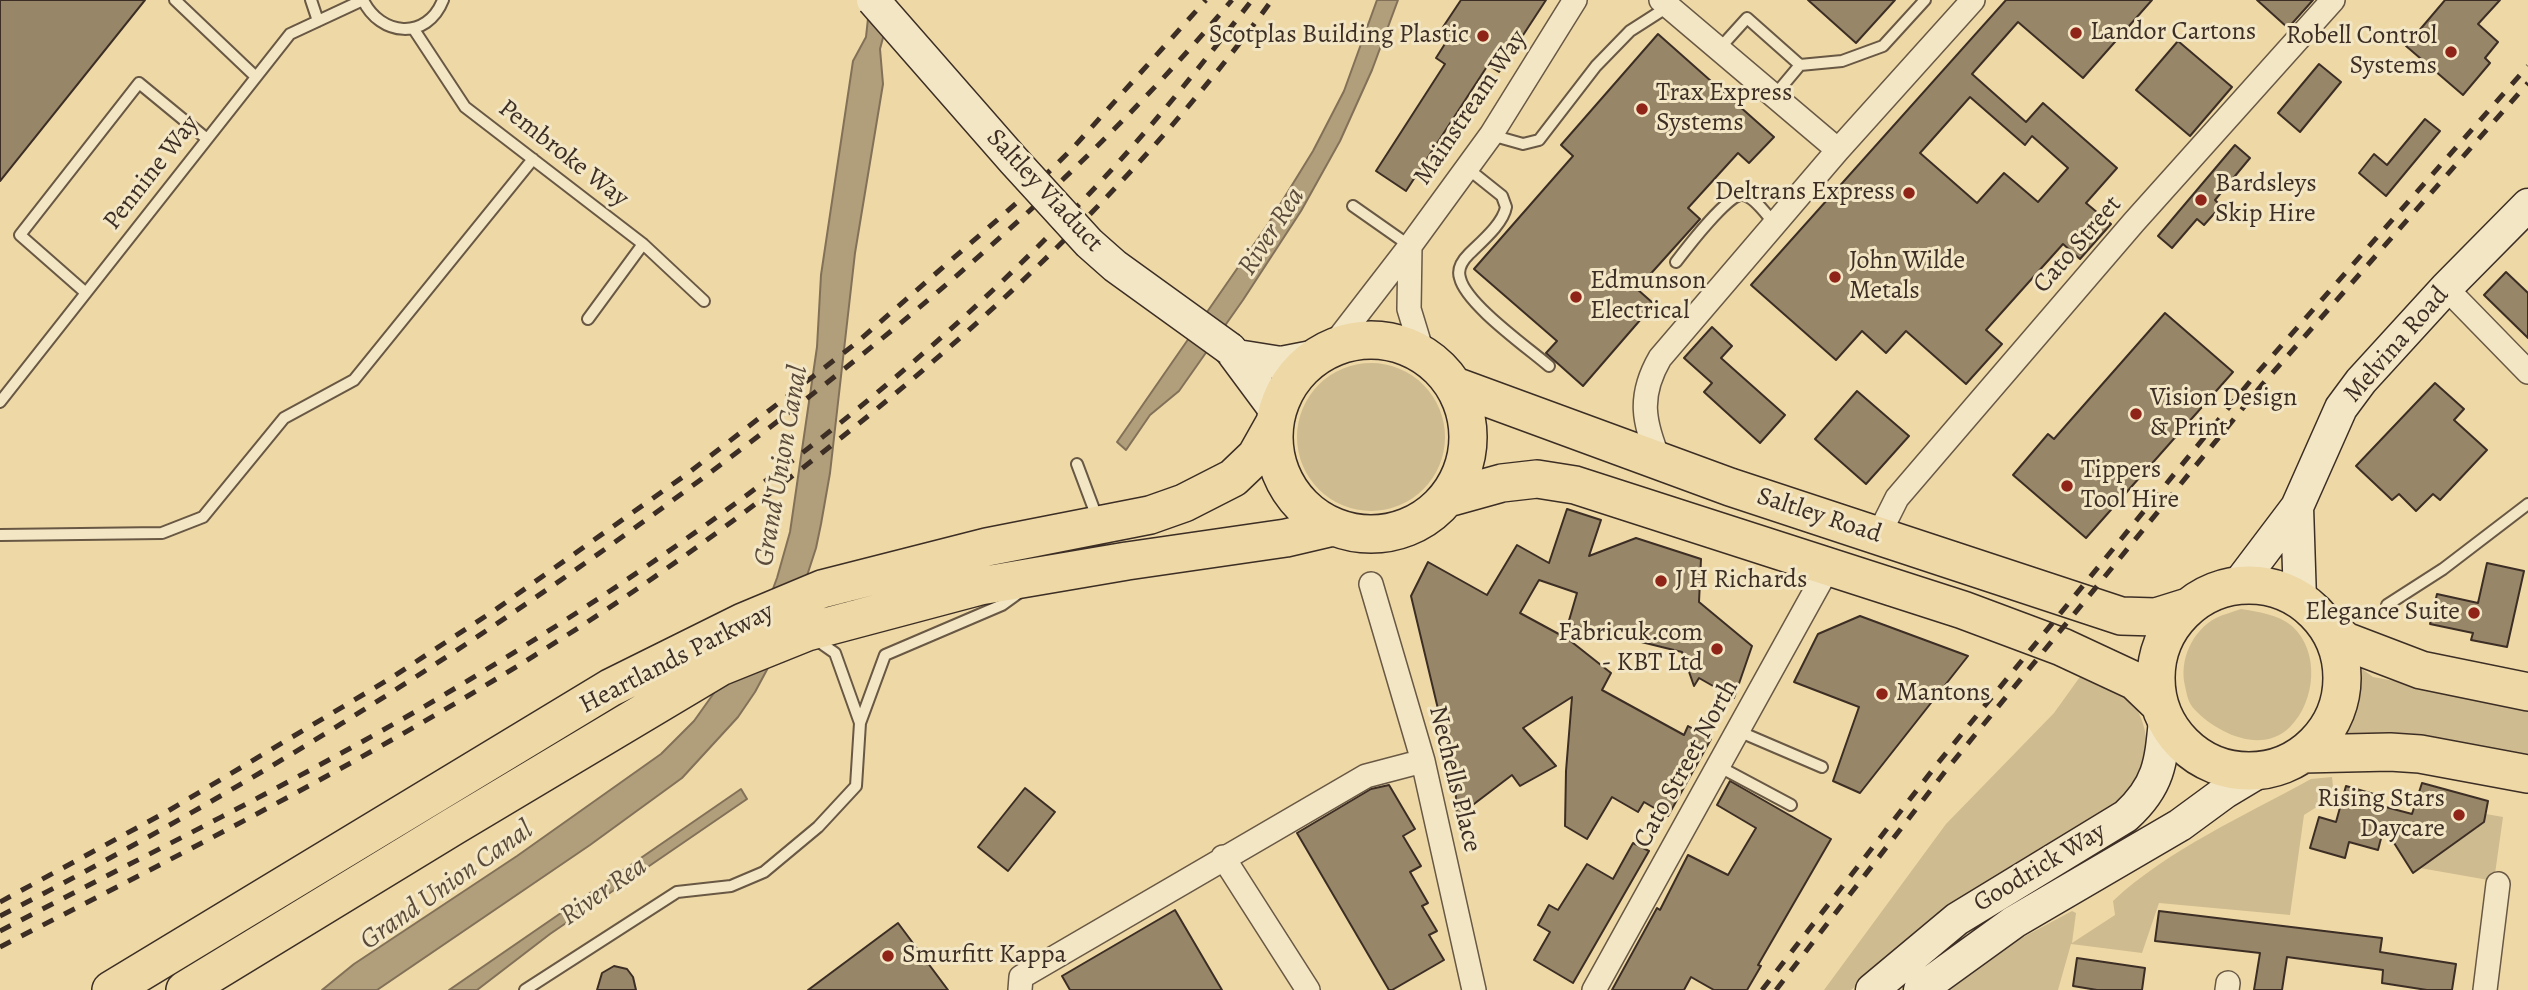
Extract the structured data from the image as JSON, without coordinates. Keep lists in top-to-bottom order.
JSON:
{
  "streets": {
    "main road": [
      "Saltley Viaduct",
      "Melvina Road",
      "Saltley Road",
      "Heartlands Parkway",
      "Goodrick Way"
    ],
    "street": [
      "Mainstream Way",
      "Cato Street",
      "Cato Street North",
      "Nechells Place"
    ],
    "lane": ["Pembroke Way", "Pennine Way"]
  },
  "crossings": [
    ["Mainstream Way", "Saltley Viaduct"],
    ["Mainstream Way", "Saltley Road"],
    ["Mainstream Way", "Heartlands Parkway"],
    ["Saltley Viaduct", "Saltley Road"],
    ["Saltley Viaduct", "Heartlands Parkway"],
    ["Cato Street", "Saltley Road"],
    ["Melvina Road", "Saltley Road"],
    ["Melvina Road", "Goodrick Way"],
    ["Saltley Road", "Heartlands Parkway"],
    ["Saltley Road", "Cato Street North"],
    ["Saltley Road", "Goodrick Way"]
  ],
  "water": ["River Rea", "Grand Union Canal"],
  "places": [
    "Landor Cartons",
    "Scotplas Building Plastic",
    "Robell Control Systems",
    "Trax Express Systems",
    "Deltrans Express",
    "Bardsleys Skip Hire",
    "John Wilde Metals",
    "Edmunson Electrical",
    "Vision Design & Print",
    "Tippers Tool Hire",
    "J H Richards",
    "Elegance Suite",
    "Fabricuk.com - KBT Ltd",
    "Mantons",
    "Rising Stars Daycare",
    "Smurfitt Kappa"
  ]
}
